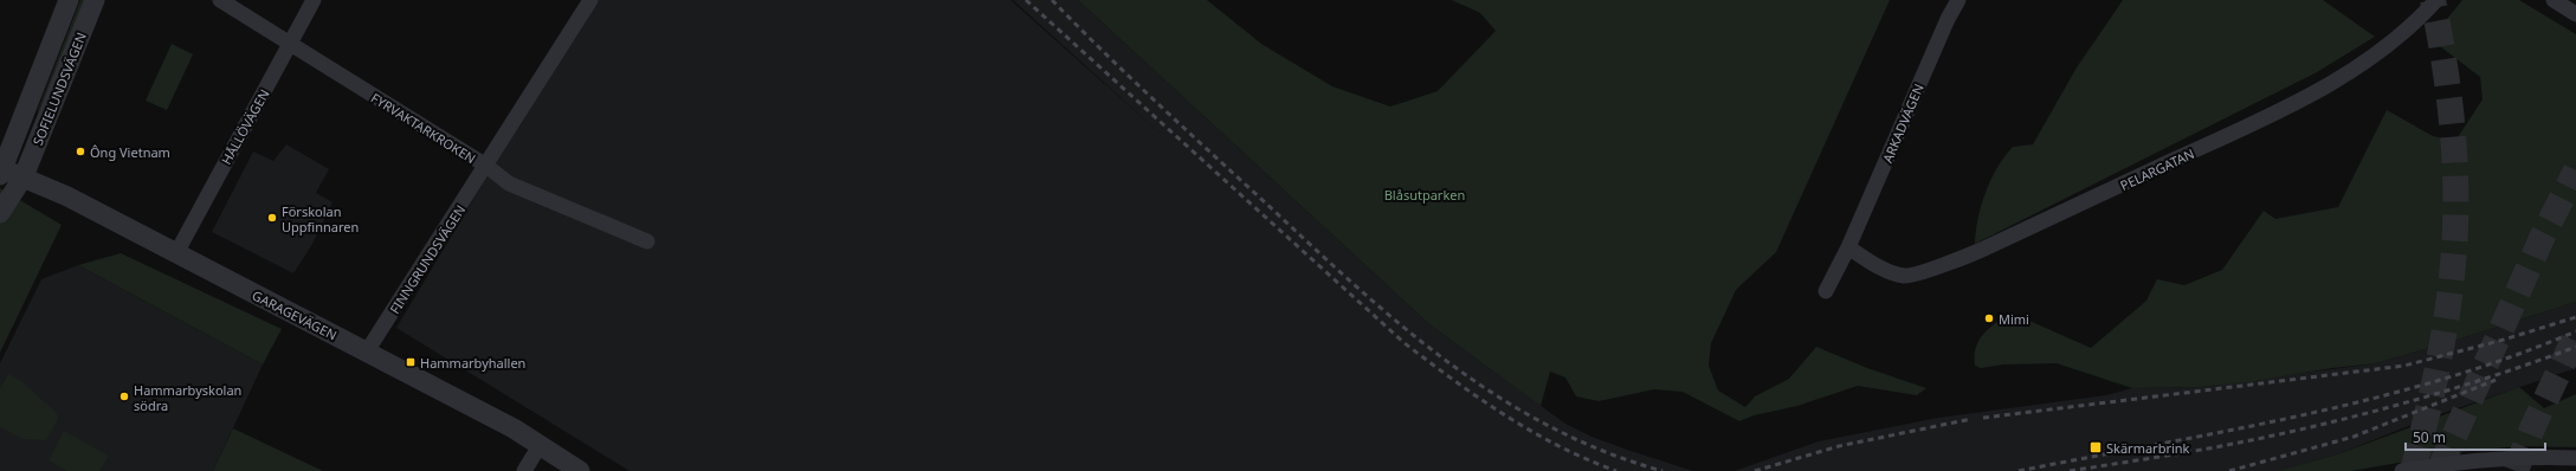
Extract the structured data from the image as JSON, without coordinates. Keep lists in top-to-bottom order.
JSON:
{
  "streets": {
    "street": [
      "SOFIELUNDSVÄGEN",
      "ARKADVÄGEN",
      "HÅLLÖVÄGEN",
      "FYRVAKTARKROKEN",
      "PELARGATAN",
      "FINNGRUNDSVÄGEN",
      "GARAGEVÄGEN"
    ]
  },
  "crossings": [
    ["SOFIELUNDSVÄGEN", "GARAGEVÄGEN"],
    ["ARKADVÄGEN", "PELARGATAN"],
    ["HÅLLÖVÄGEN", "FYRVAKTARKROKEN"],
    ["HÅLLÖVÄGEN", "GARAGEVÄGEN"],
    ["FYRVAKTARKROKEN", "FINNGRUNDSVÄGEN"],
    ["FINNGRUNDSVÄGEN", "GARAGEVÄGEN"]
  ],
  "parks": ["Blåsutparken"],
  "places": {
    "other": [
      "Ông Vietnam",
      "Förskolan Uppfinnaren",
      "Mimi",
      "Hammarbyskolan södra"
    ],
    "transit": ["Hammarbyhallen", "Skärmarbrink"]
  },
  "scale_bar": "50 m"
}
